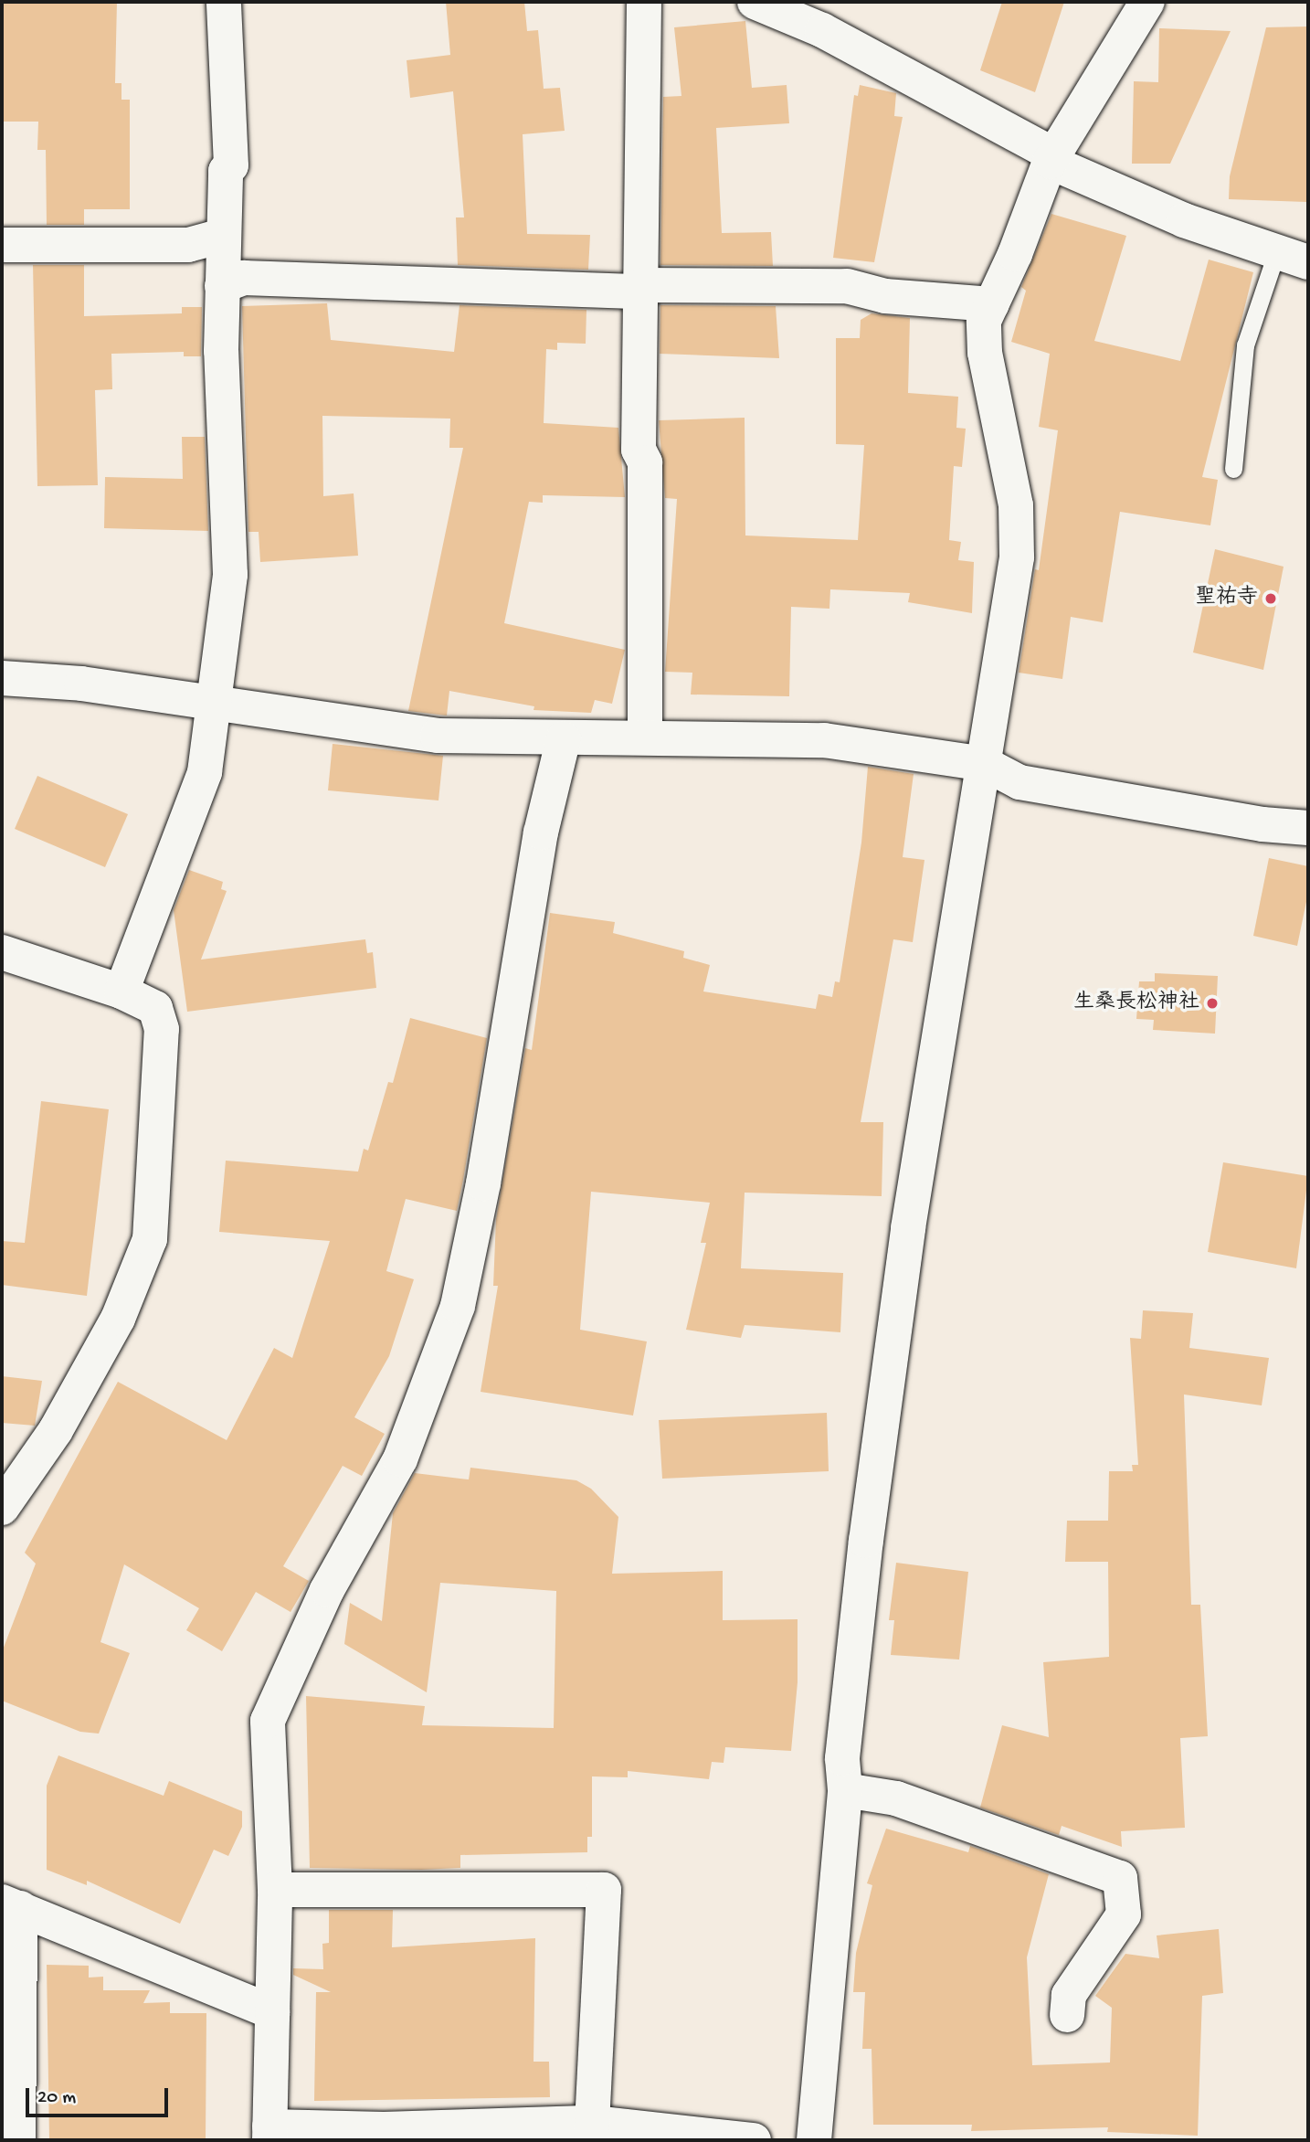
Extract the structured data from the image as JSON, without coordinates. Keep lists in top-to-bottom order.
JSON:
{
  "places": ["聖祐寺", "生桑長松神社"],
  "scale_bar": "20 m"
}
